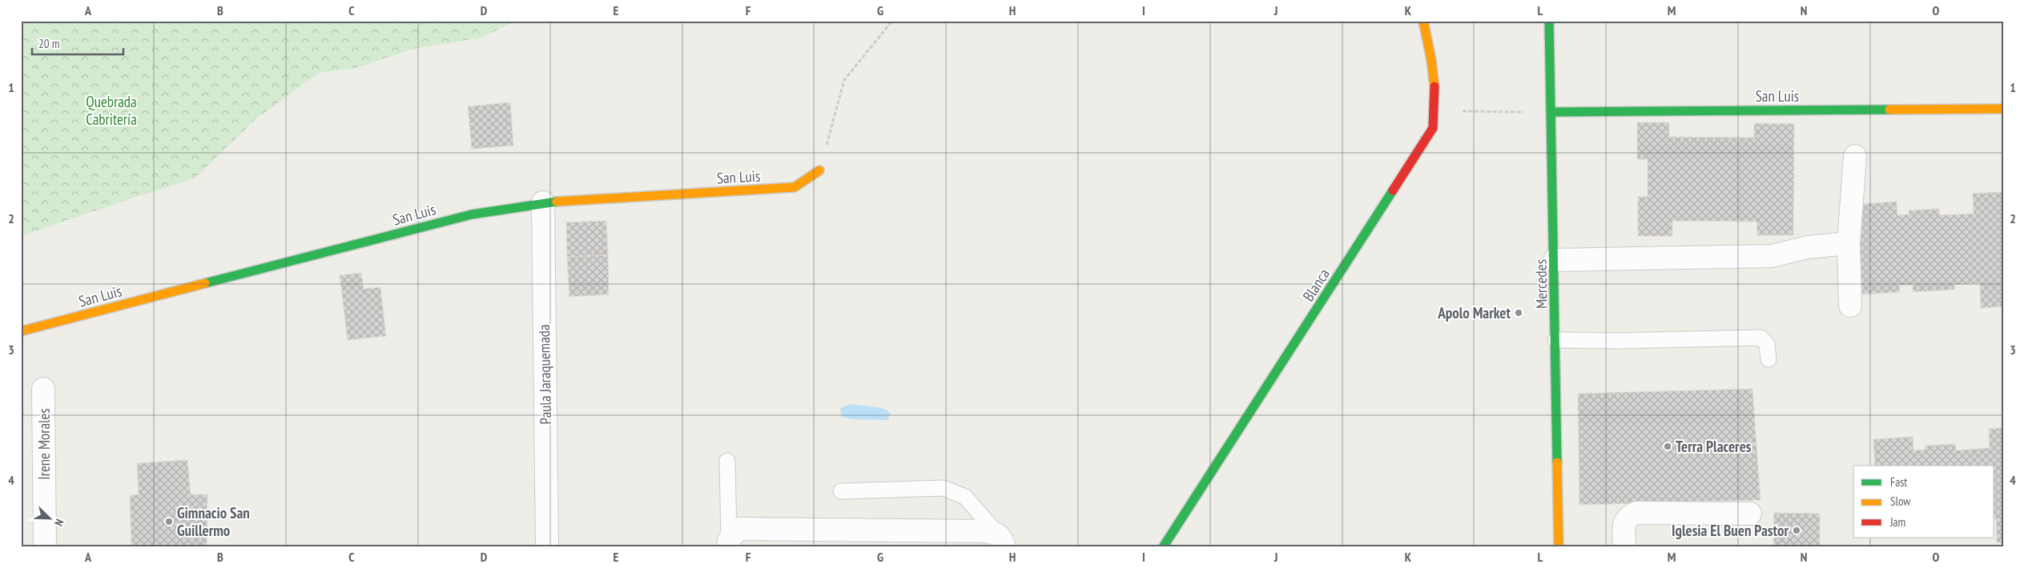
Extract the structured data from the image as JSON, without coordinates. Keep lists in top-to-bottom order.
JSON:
{
  "streets": {
    "street": [
      "San Luis",
      "Mercedes",
      "Blanca",
      "Paula Jaraquemada",
      "Irene Morales"
    ]
  },
  "crossings": [
    ["San Luis", "Mercedes"],
    ["San Luis", "Paula Jaraquemada"]
  ],
  "parks": ["Quebrada Cabritería"],
  "places": [
    "Apolo Market",
    "Terra Placeres",
    "Gimnacio San Guillermo",
    "Iglesia El Buen Pastor"
  ],
  "legend": ["Fast", "Slow", "Jam"],
  "scale_bar": "20 m",
  "north": "bottom right",
  "grid": {
    "columns": [
      "A",
      "B",
      "C",
      "D",
      "E",
      "F",
      "G",
      "H",
      "I",
      "J",
      "K",
      "L",
      "M",
      "N",
      "O"
    ],
    "rows": [
      "1",
      "2",
      "3",
      "4"
    ]
  }
}
